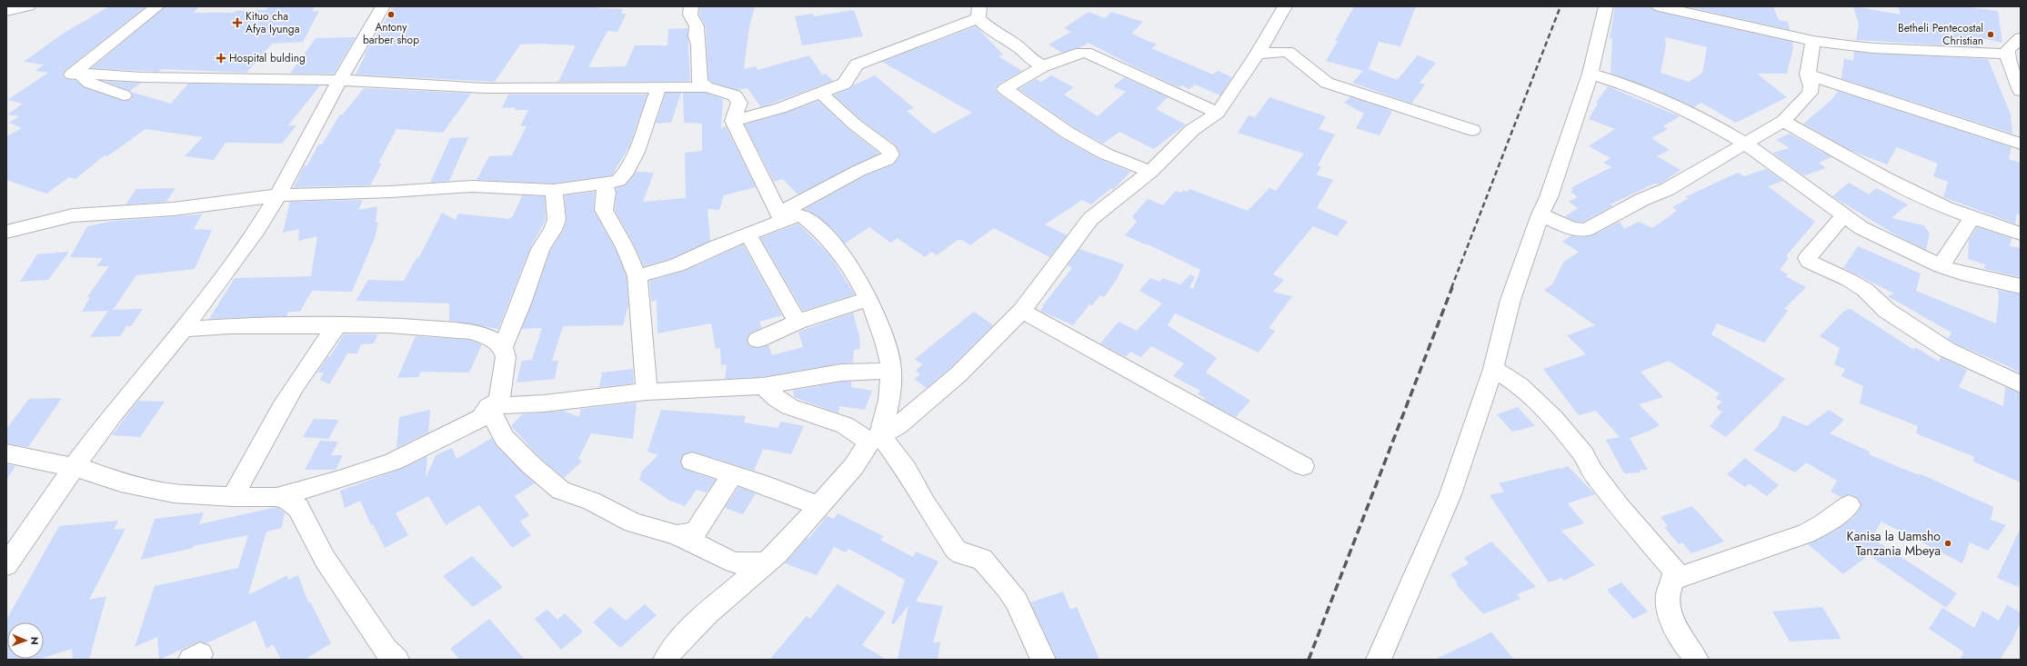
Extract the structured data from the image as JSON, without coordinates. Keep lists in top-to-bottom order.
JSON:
{
  "places": {
    "other": ["Antony barber shop", "Betheli Pentecostal Christian", "Kanisa la Uamsho Tanzania Mbeya"],
    "health": ["Kituo cha Afya Iyunga", "Hospital bulding"]
  },
  "north": "right"
}
